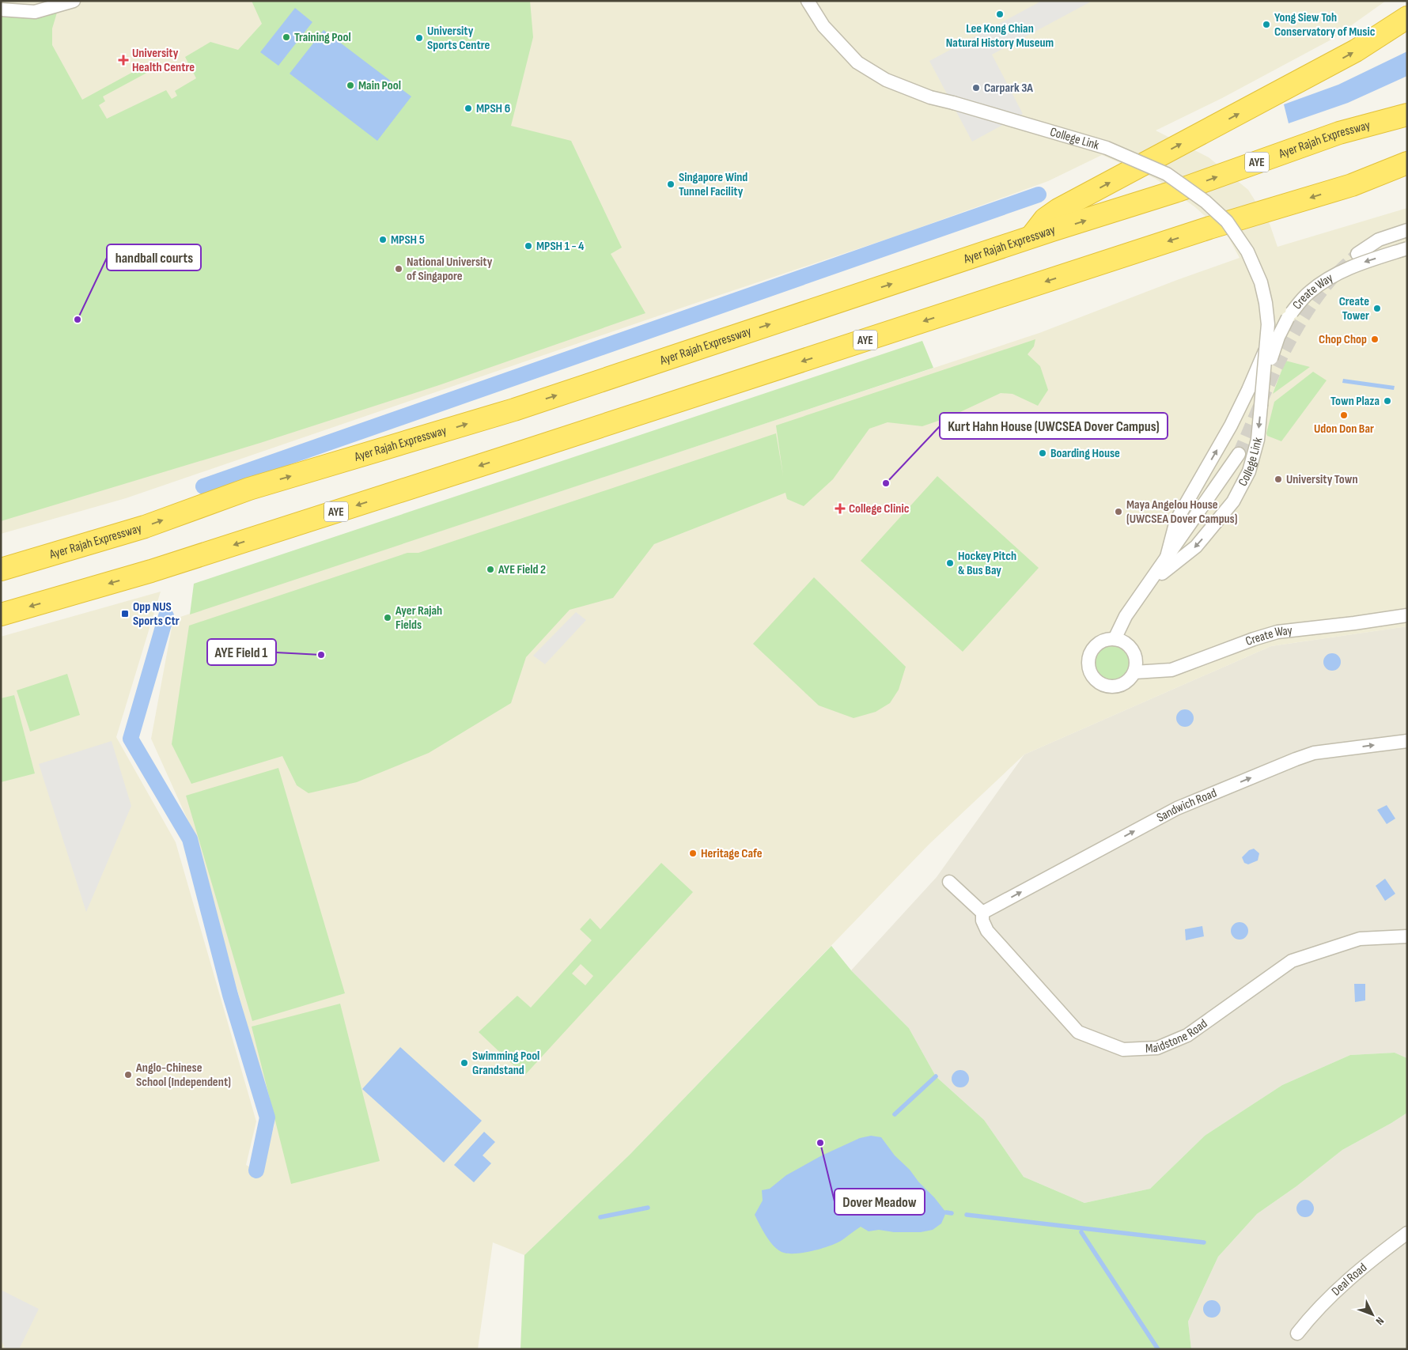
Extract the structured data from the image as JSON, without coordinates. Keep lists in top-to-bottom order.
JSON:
{
  "streets": {
    "highway": ["Ayer Rajah Expressway", "AYE"],
    "street": [
      "College Link",
      "Create Way",
      "Sandwich Road",
      "Maidstone Road",
      "Deal Road"
    ]
  },
  "crossings": [
    ["College Link", "Create Way"],
    ["Sandwich Road", "Maidstone Road"]
  ],
  "one_way": ["Create Way", "Sandwich Road"],
  "places": {
    "other": [
      "Lee Kong Chian Natural History Museum",
      "Yong Siew Toh Conservatory of Music",
      "Training Pool",
      "University Sports Centre",
      "Main Pool",
      "Carpark 3A",
      "MPSH 6",
      "Singapore Wind Tunnel Facility",
      "MPSH 5",
      "MPSH 1 - 4",
      "National University of Singapore",
      "Create Tower",
      "handball courts",
      "Chop Chop",
      "Town Plaza",
      "Udon Don Bar",
      "Boarding House",
      "University Town",
      "Kurt Hahn House (UWCSEA Dover Campus)",
      "Maya Angelou House (UWCSEA Dover Campus)",
      "Hockey Pitch & Bus Bay",
      "AYE Field 2",
      "Ayer Rajah Fields",
      "AYE Field 1",
      "Heritage Cafe",
      "Swimming Pool Grandstand",
      "Anglo-Chinese School (Independent)",
      "Dover Meadow"
    ],
    "health": ["University Health Centre", "College Clinic"],
    "transit": ["Opp NUS Sports Ctr"]
  },
  "north": "bottom right"
}
